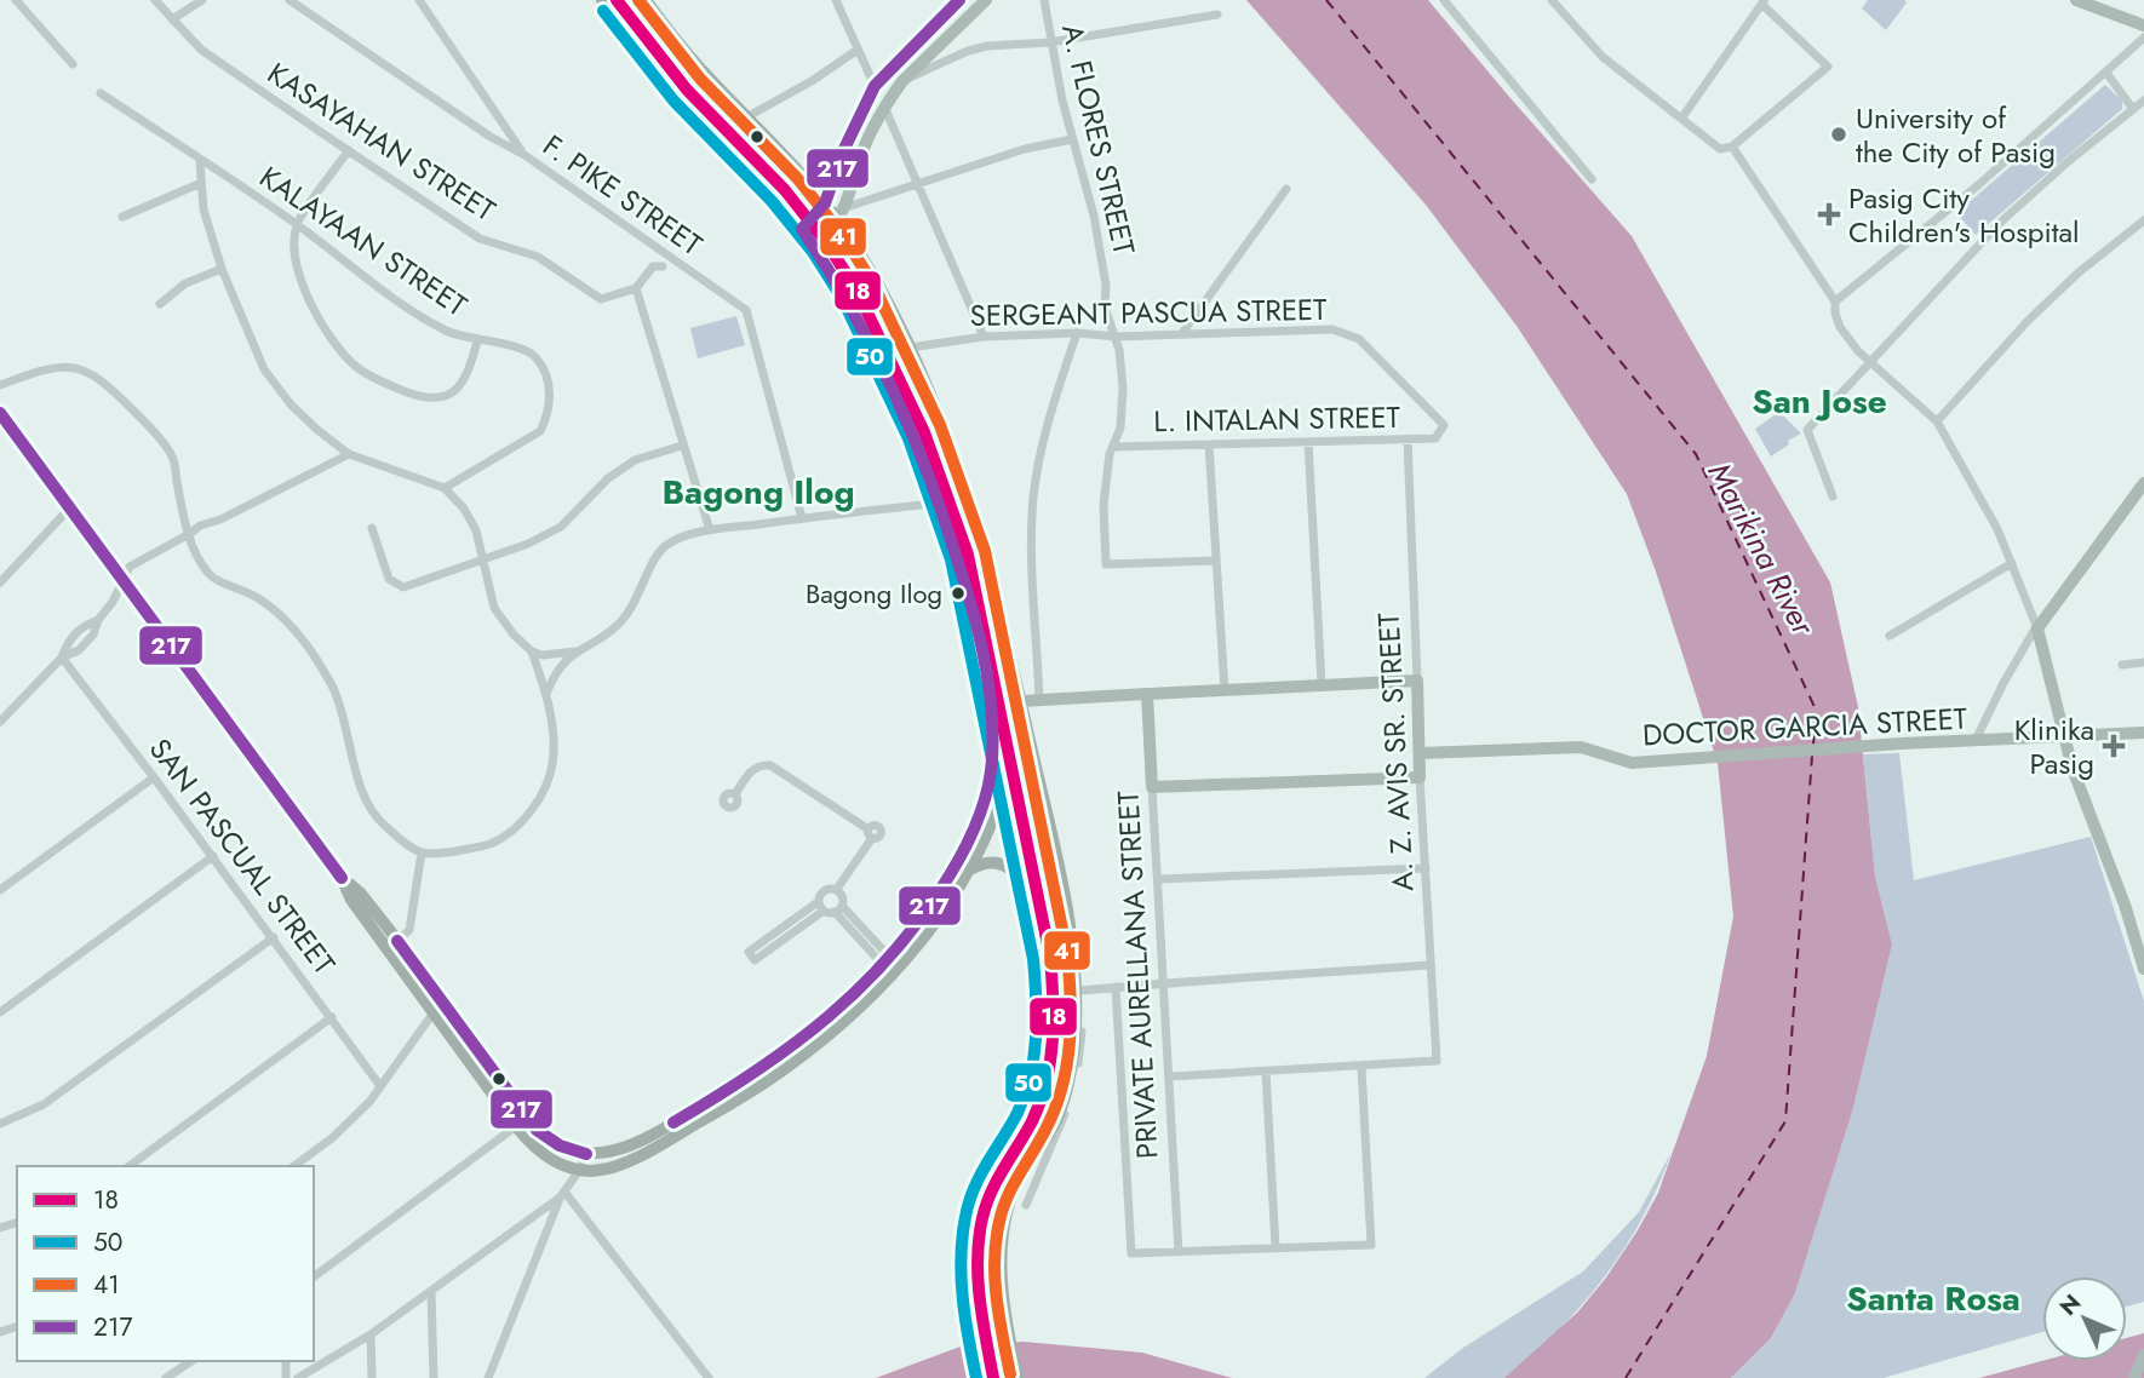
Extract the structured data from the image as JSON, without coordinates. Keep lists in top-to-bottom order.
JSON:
{
  "streets": {
    "street": [
      "A. FLORES STREET",
      "KASAYAHAN STREET",
      "F. PIKE STREET",
      "KALAYAAN STREET",
      "SERGEANT PASCUA STREET",
      "L. INTALAN STREET",
      "DOCTOR GARCIA STREET",
      "A. Z. AVIS SR. STREET",
      "SAN PASCUAL STREET",
      "PRIVATE AURELLANA STREET"
    ]
  },
  "crossings": [
    ["A. FLORES STREET", "SERGEANT PASCUA STREET"],
    ["A. FLORES STREET", "L. INTALAN STREET"],
    ["SERGEANT PASCUA STREET", "L. INTALAN STREET"],
    ["L. INTALAN STREET", "A. Z. AVIS SR. STREET"],
    ["DOCTOR GARCIA STREET", "A. Z. AVIS SR. STREET"]
  ],
  "districts": ["San Jose", "Bagong Ilog", "Santa Rosa"],
  "water": ["Marikina River"],
  "places": {
    "other": ["University of the City of Pasig", "Bagong Ilog"],
    "health": ["Pasig City Children's Hospital", "Klinika Pasig"]
  },
  "lines": [
    "transit line 18",
    "transit line 41",
    "transit line 217",
    "transit line 50"
  ],
  "legend": [
    "18",
    "50",
    "41",
    "217"
  ],
  "north": "top left"
}
